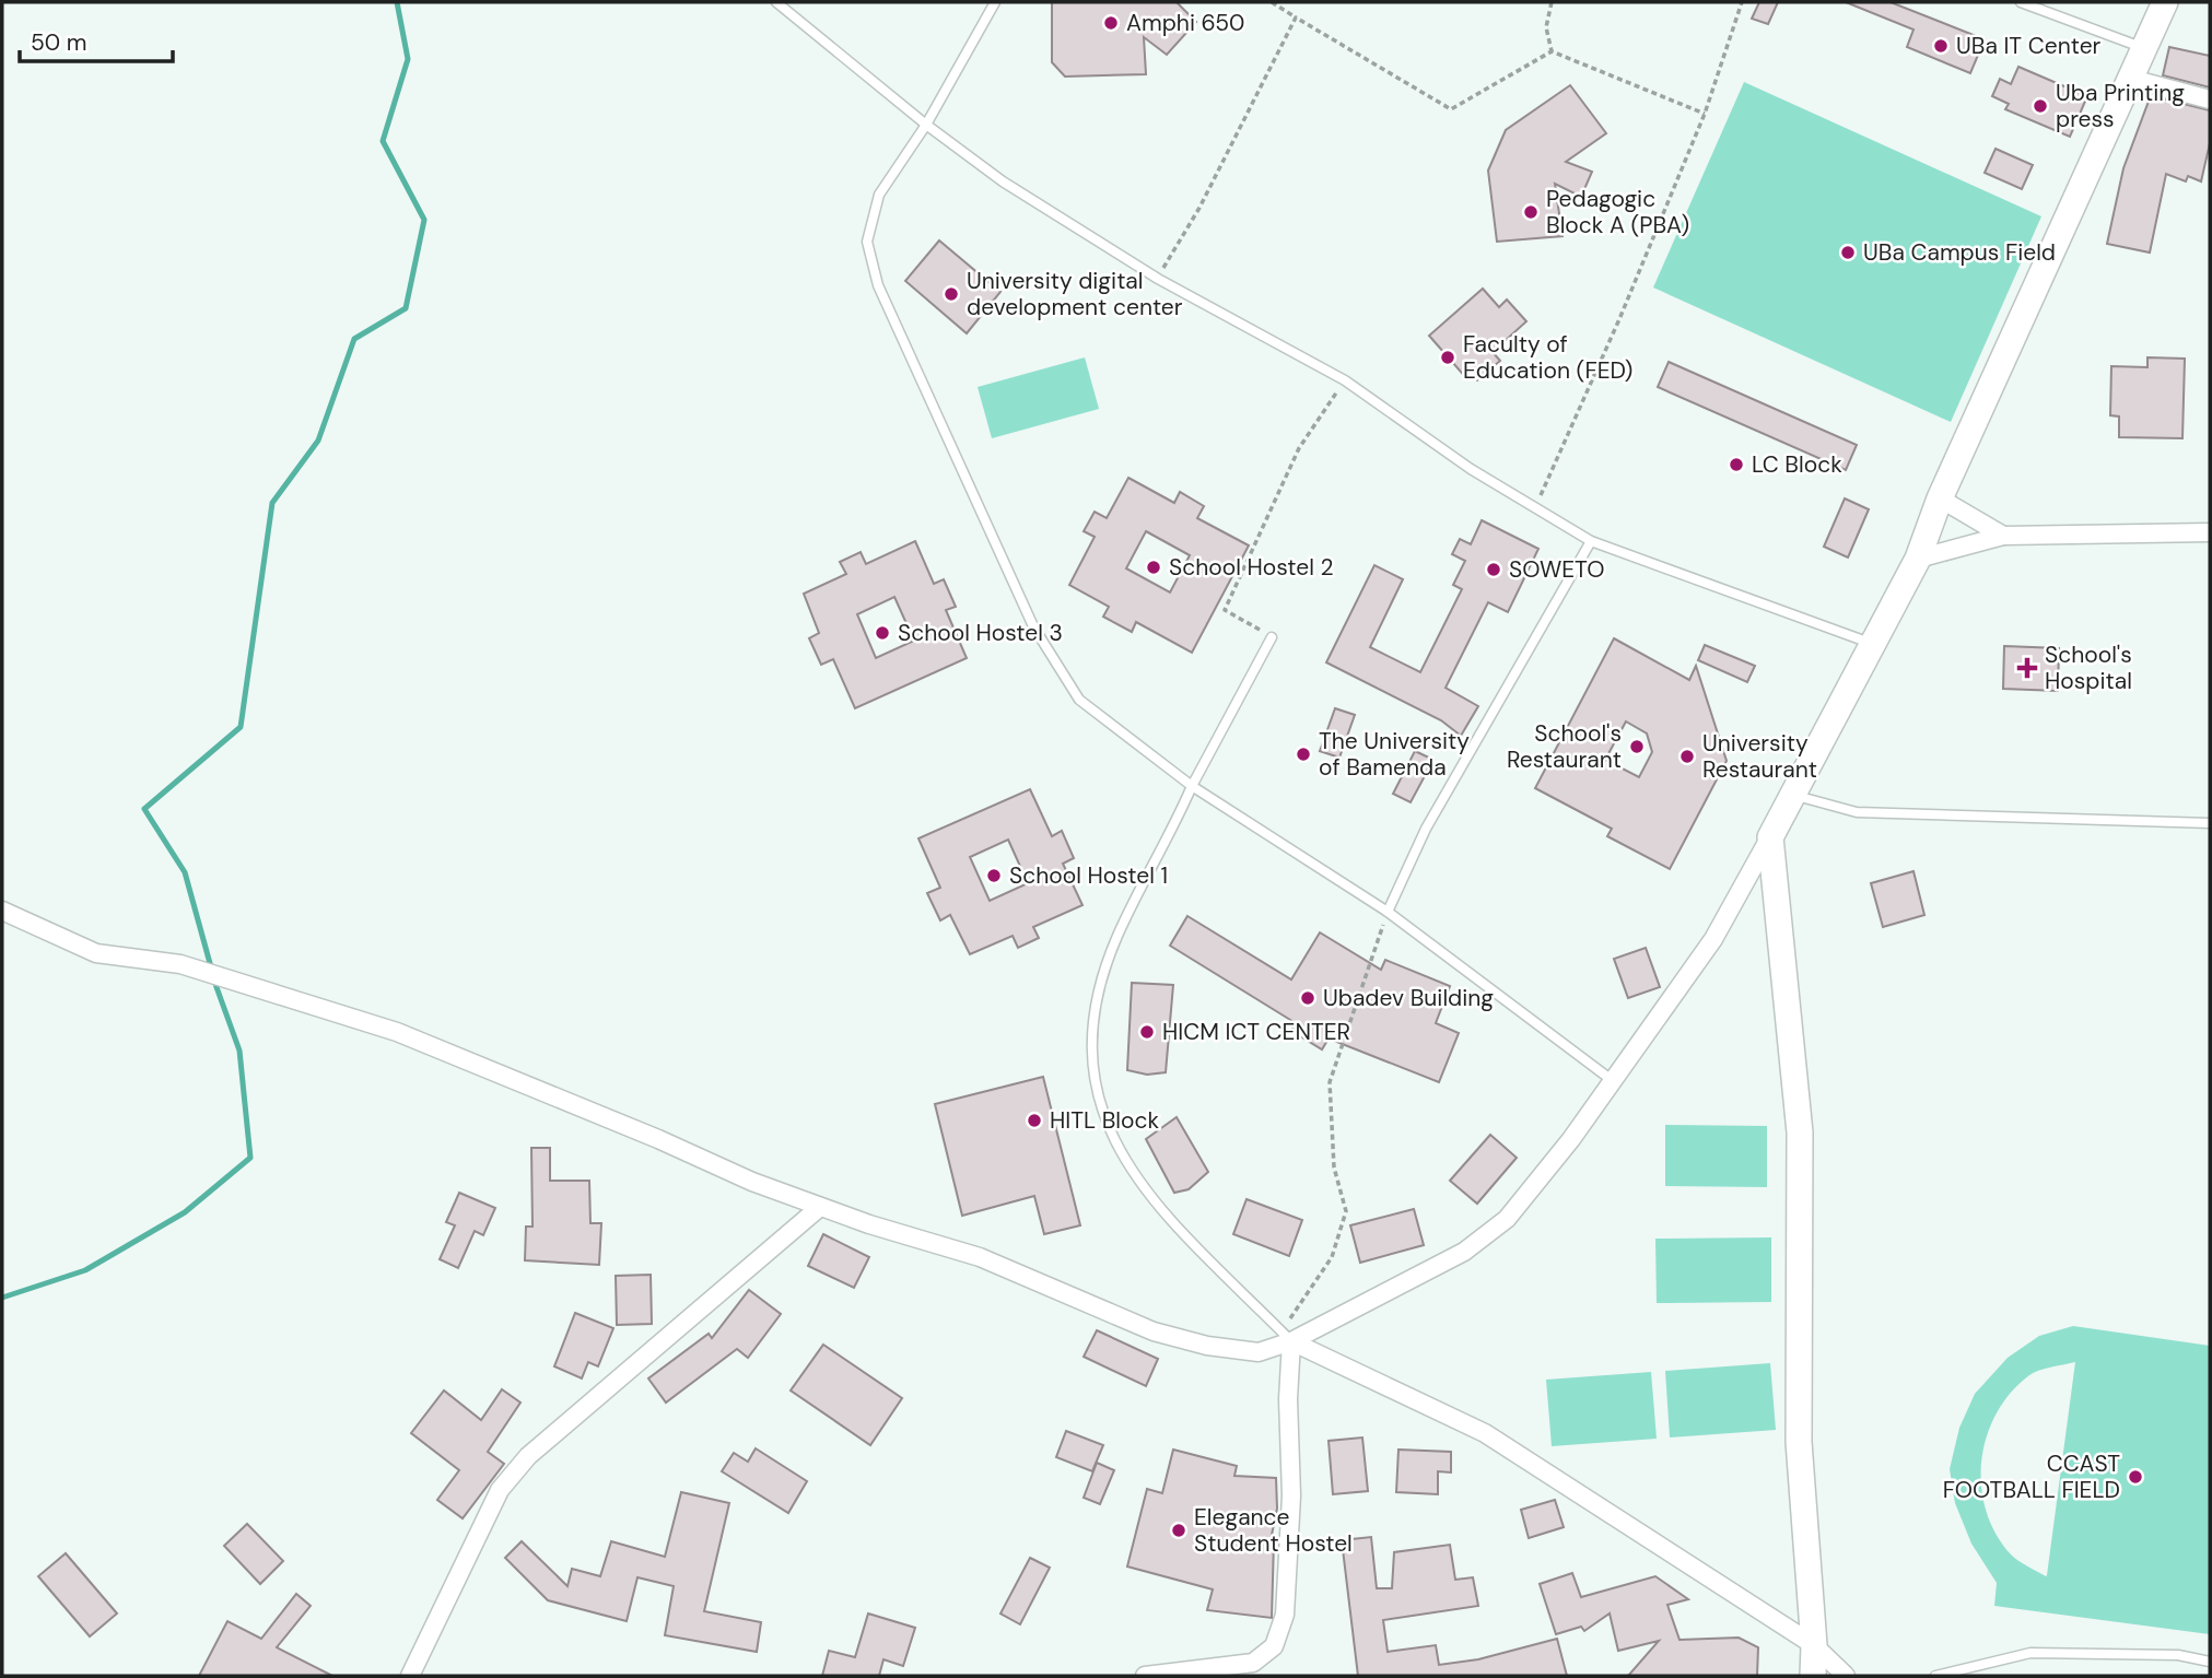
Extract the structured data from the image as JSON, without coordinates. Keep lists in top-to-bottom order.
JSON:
{
  "places": {
    "other": [
      "Amphi 650",
      "UBa IT Center",
      "Uba Printing press",
      "Pedagogic Block A (PBA)",
      "UBa Campus Field",
      "University digital development center",
      "Faculty of Education (FED)",
      "LC Block",
      "School Hostel 2",
      "SOWETO",
      "School Hostel 3",
      "School's Restaurant",
      "The University of Bamenda",
      "University Restaurant",
      "School Hostel 1",
      "Ubadev Building",
      "HICM ICT CENTER",
      "HITL Block",
      "CCAST FOOTBALL FIELD",
      "Elegance Student Hostel"
    ],
    "health": ["School's Hospital"]
  },
  "scale_bar": "50 m"
}
